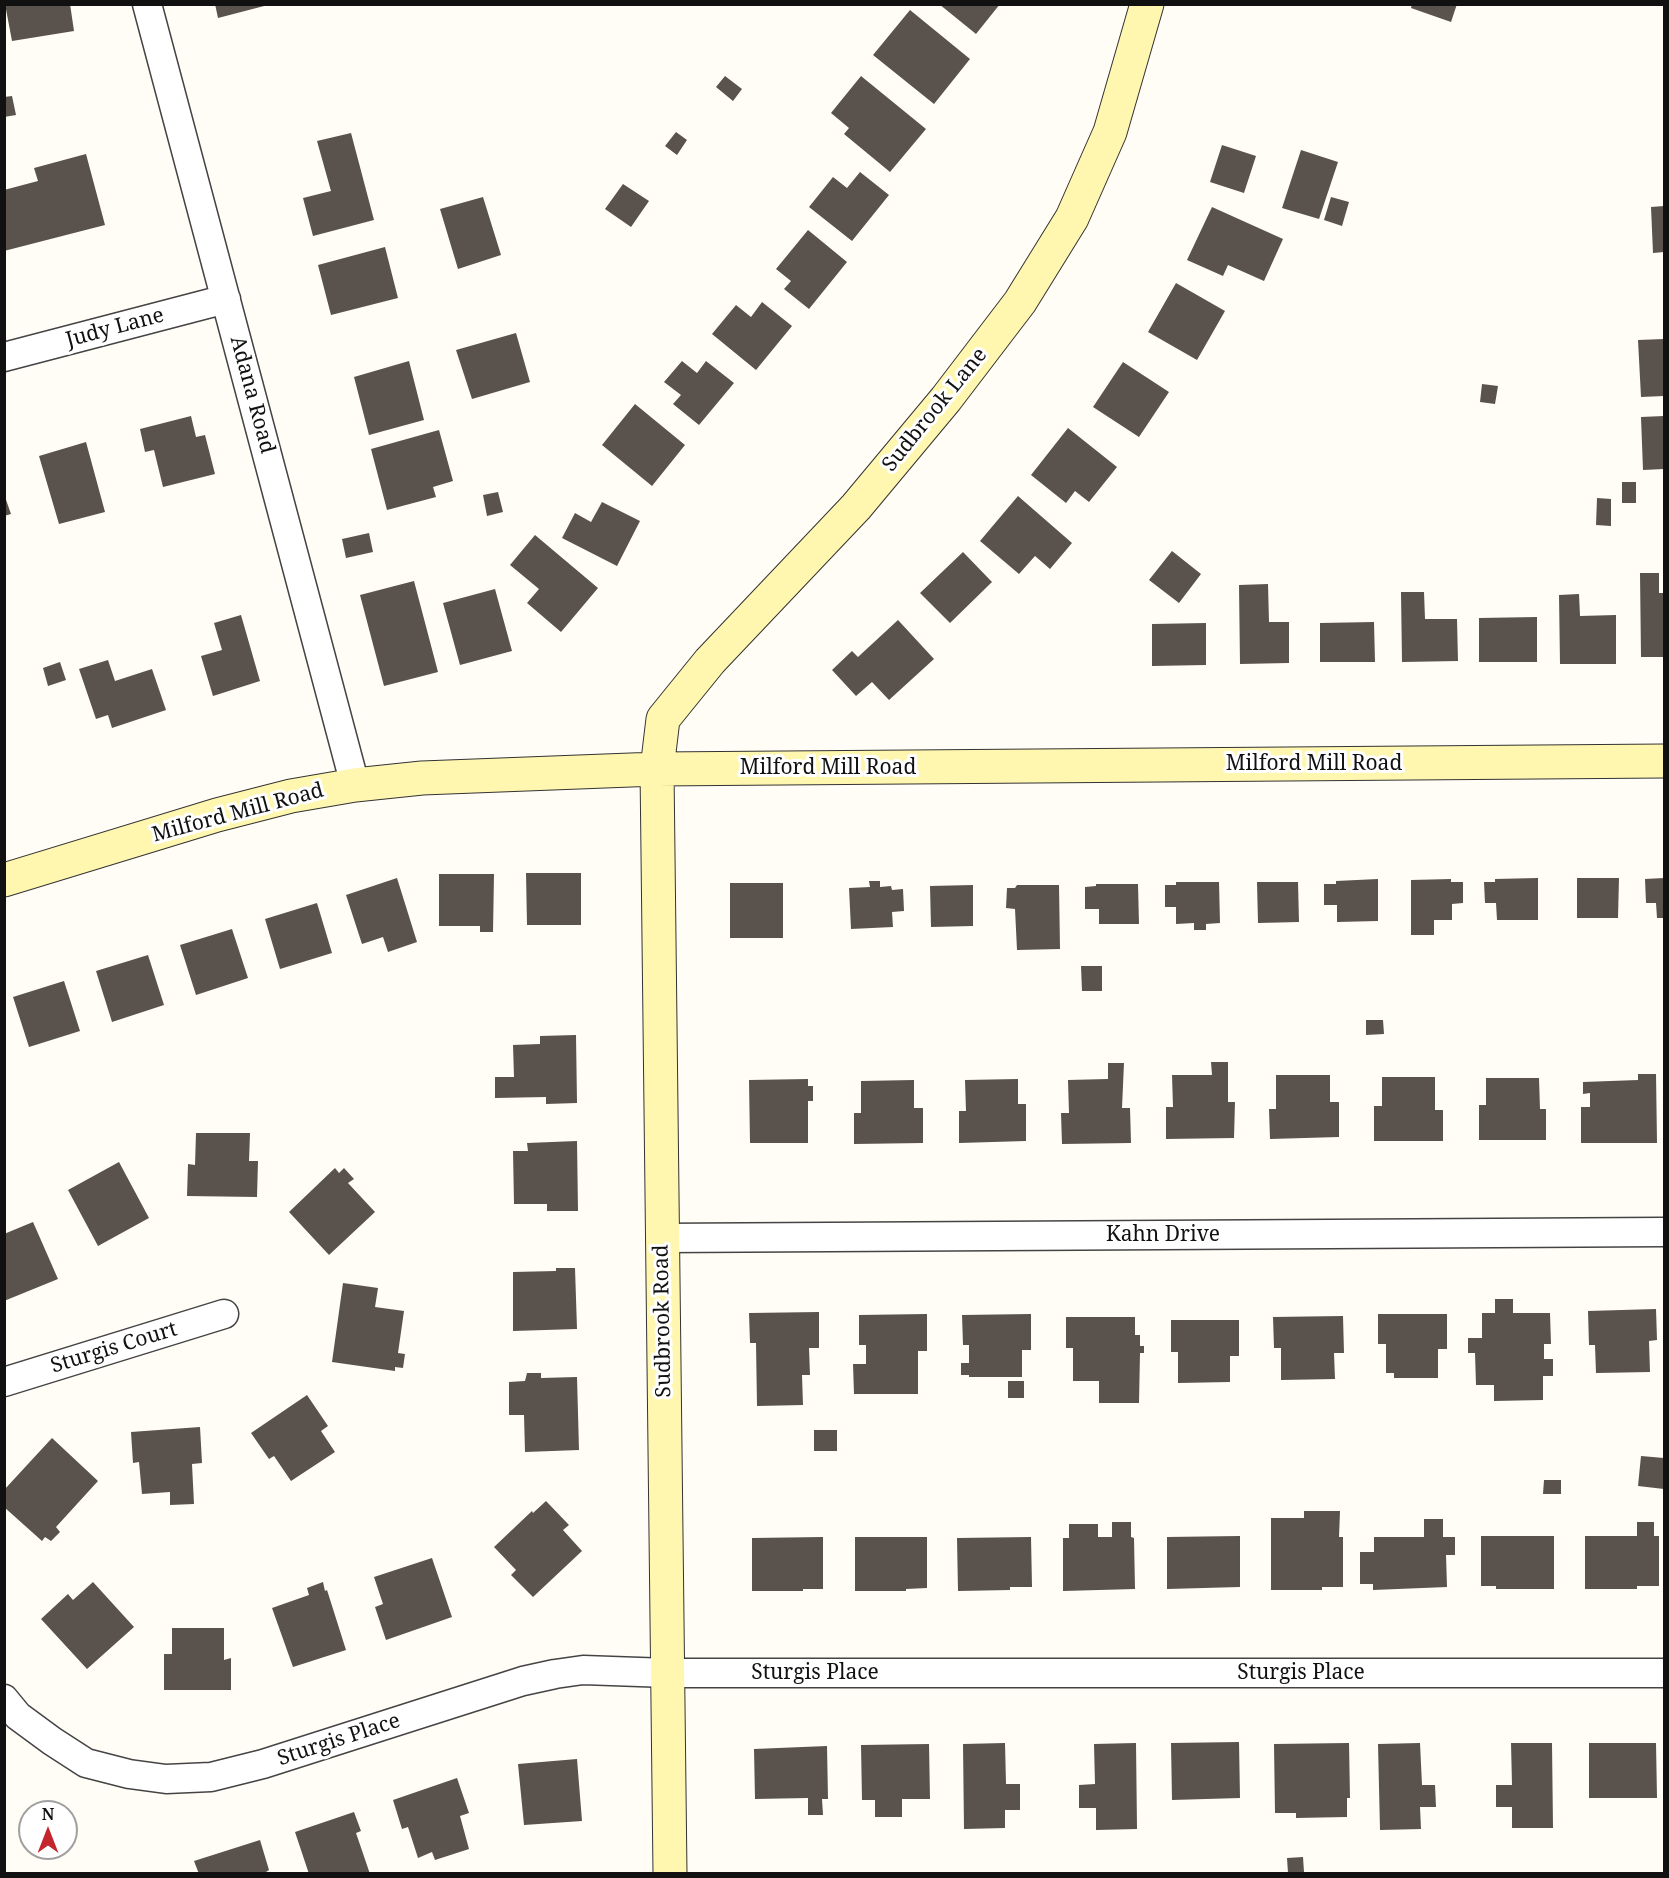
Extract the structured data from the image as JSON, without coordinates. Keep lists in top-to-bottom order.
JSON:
{
  "streets": {
    "street": [
      "Judy Lane",
      "Adana Road",
      "Sudbrook Lane",
      "Milford Mill Road",
      "Kahn Drive",
      "Sudbrook Road",
      "Sturgis Court",
      "Sturgis Place"
    ]
  },
  "crossings": [
    ["Judy Lane", "Adana Road"],
    ["Adana Road", "Milford Mill Road"],
    ["Sudbrook Lane", "Milford Mill Road"],
    ["Sudbrook Lane", "Sudbrook Road"],
    ["Milford Mill Road", "Sudbrook Road"],
    ["Kahn Drive", "Sudbrook Road"],
    ["Sudbrook Road", "Sturgis Place"]
  ],
  "north": "top"
}
